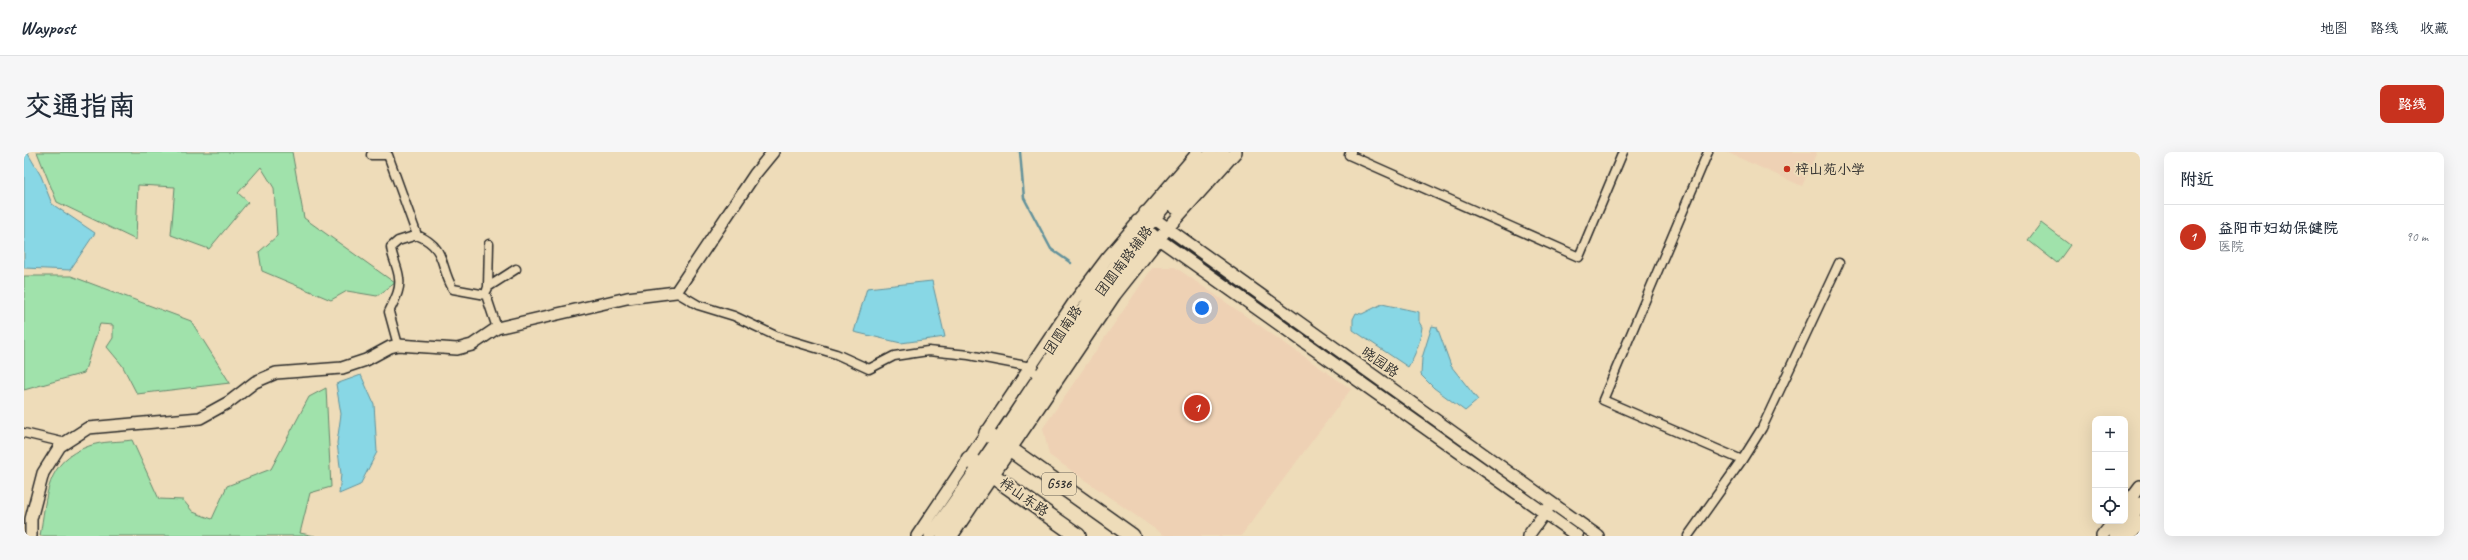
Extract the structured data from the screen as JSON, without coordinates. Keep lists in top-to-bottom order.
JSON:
{
  "streets": {
    "highway": ["G536", "梓山东路"],
    "street": ["团圆南路辅路", "团圆南路", "晓园路"]
  },
  "crossings": [
    ["团圆南路辅路", "团圆南路"],
    ["团圆南路辅路", "晓园路"],
    ["团圆南路辅路", "G536"],
    ["团圆南路辅路", "梓山东路"],
    ["团圆南路", "晓园路"],
    ["团圆南路", "G536"],
    ["团圆南路", "梓山东路"]
  ],
  "places": ["梓山苑小学"],
  "page": {
    "header": "Waypost",
    "nav": ["地图", "路线", "收藏"],
    "buttons": "路线",
    "title": "交通指南",
    "heading": "附近",
    "list": [
      {
        "mark": "1",
        "name": "益阳市妇幼保健院",
        "note": "医院",
        "value": "90 m"
      }
    ],
    "pins": "1",
    "map_buttons": ["+", "−"]
  }
}
